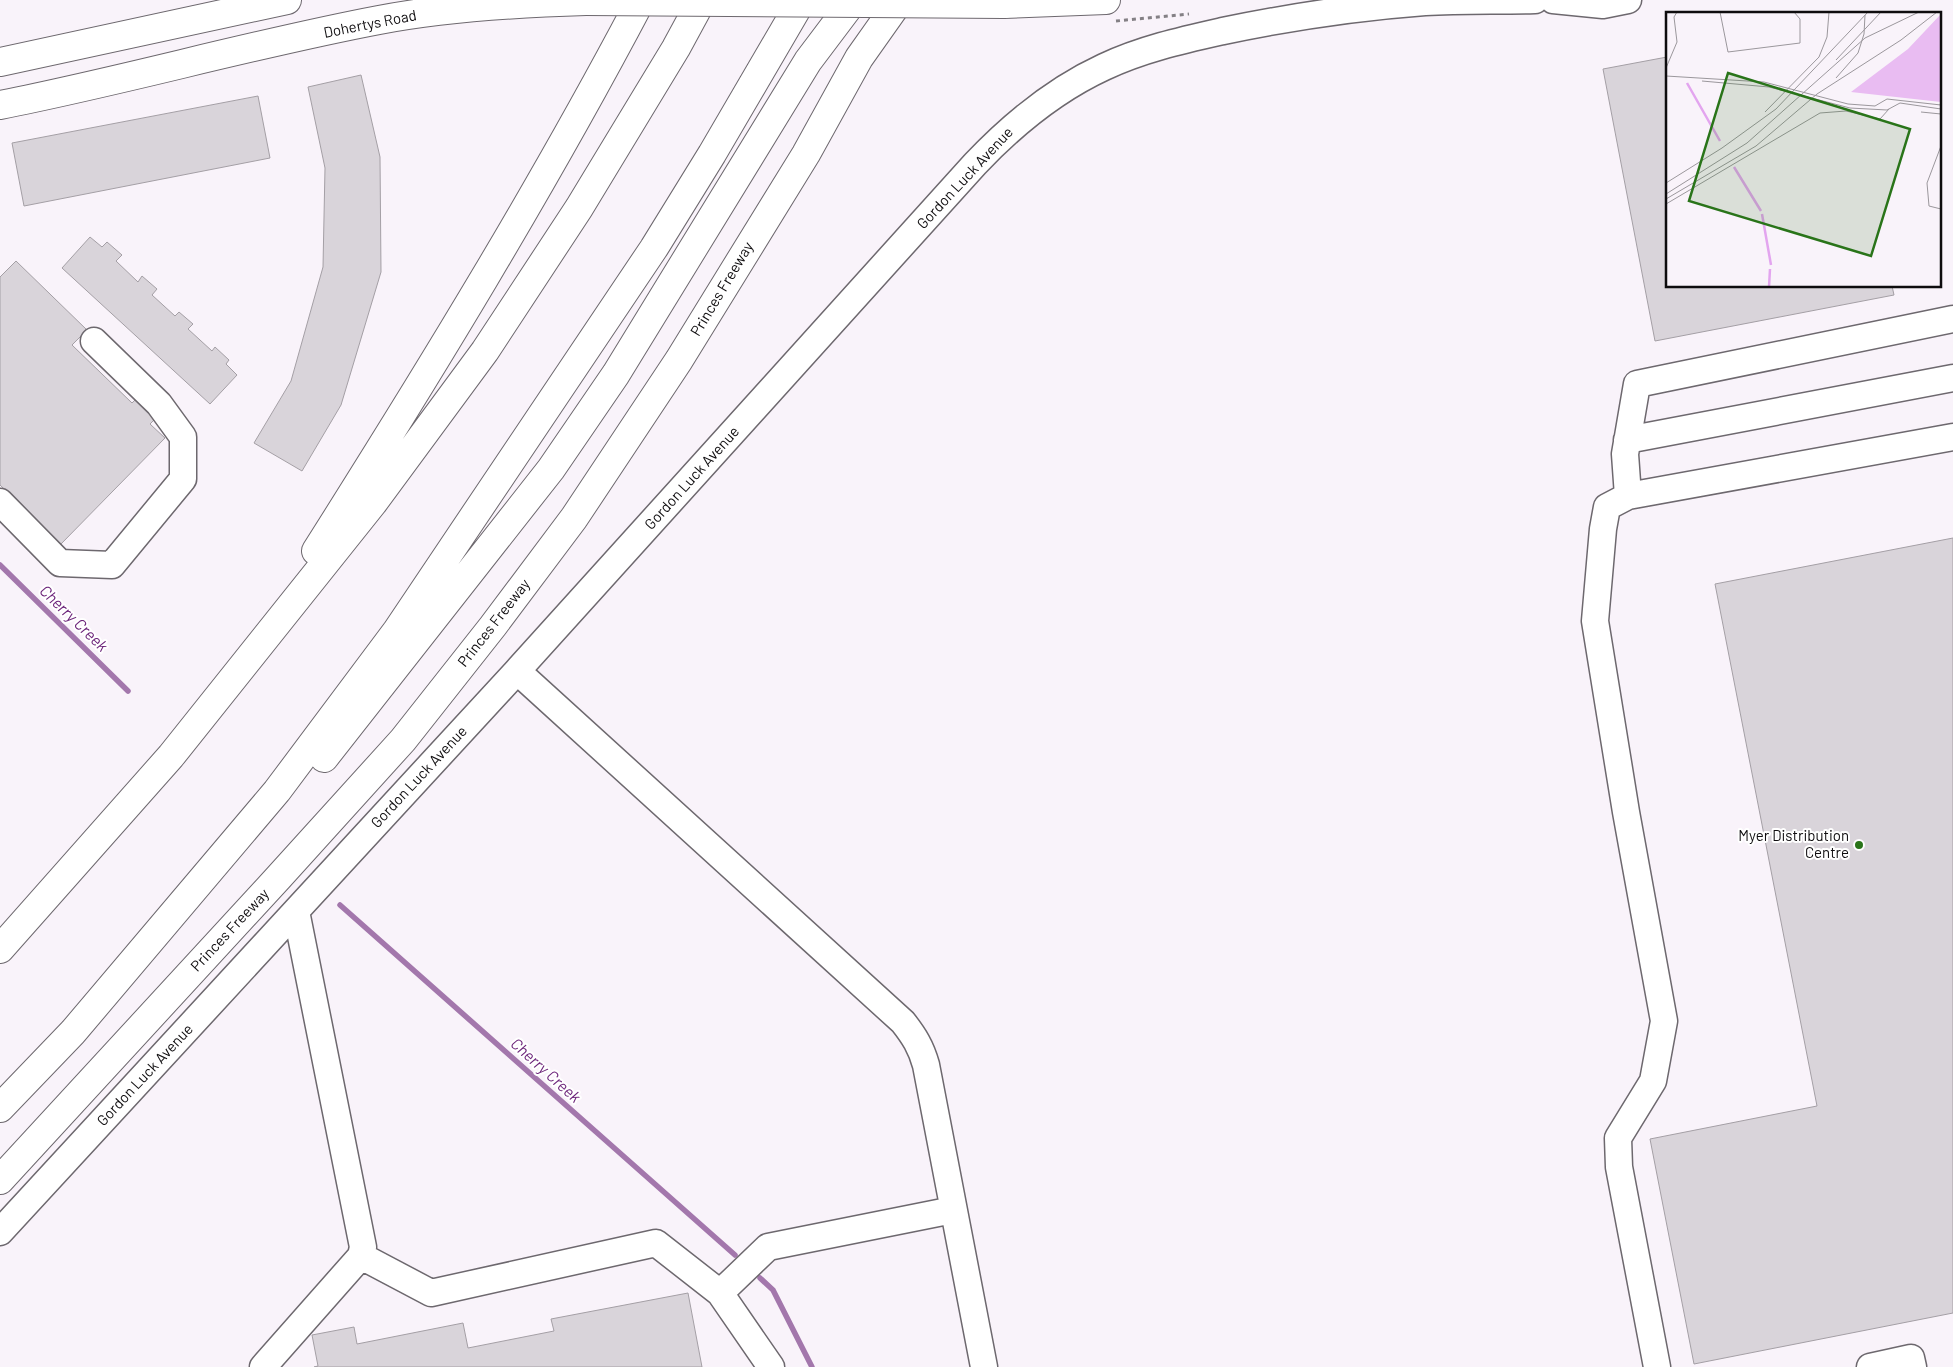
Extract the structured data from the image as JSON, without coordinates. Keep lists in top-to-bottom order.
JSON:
{
  "streets": {
    "main road": ["Dohertys Road", "Princes Freeway"],
    "street": ["Gordon Luck Avenue"]
  },
  "water": ["Cherry Creek"],
  "places": ["Myer Distribution Centre"]
}
